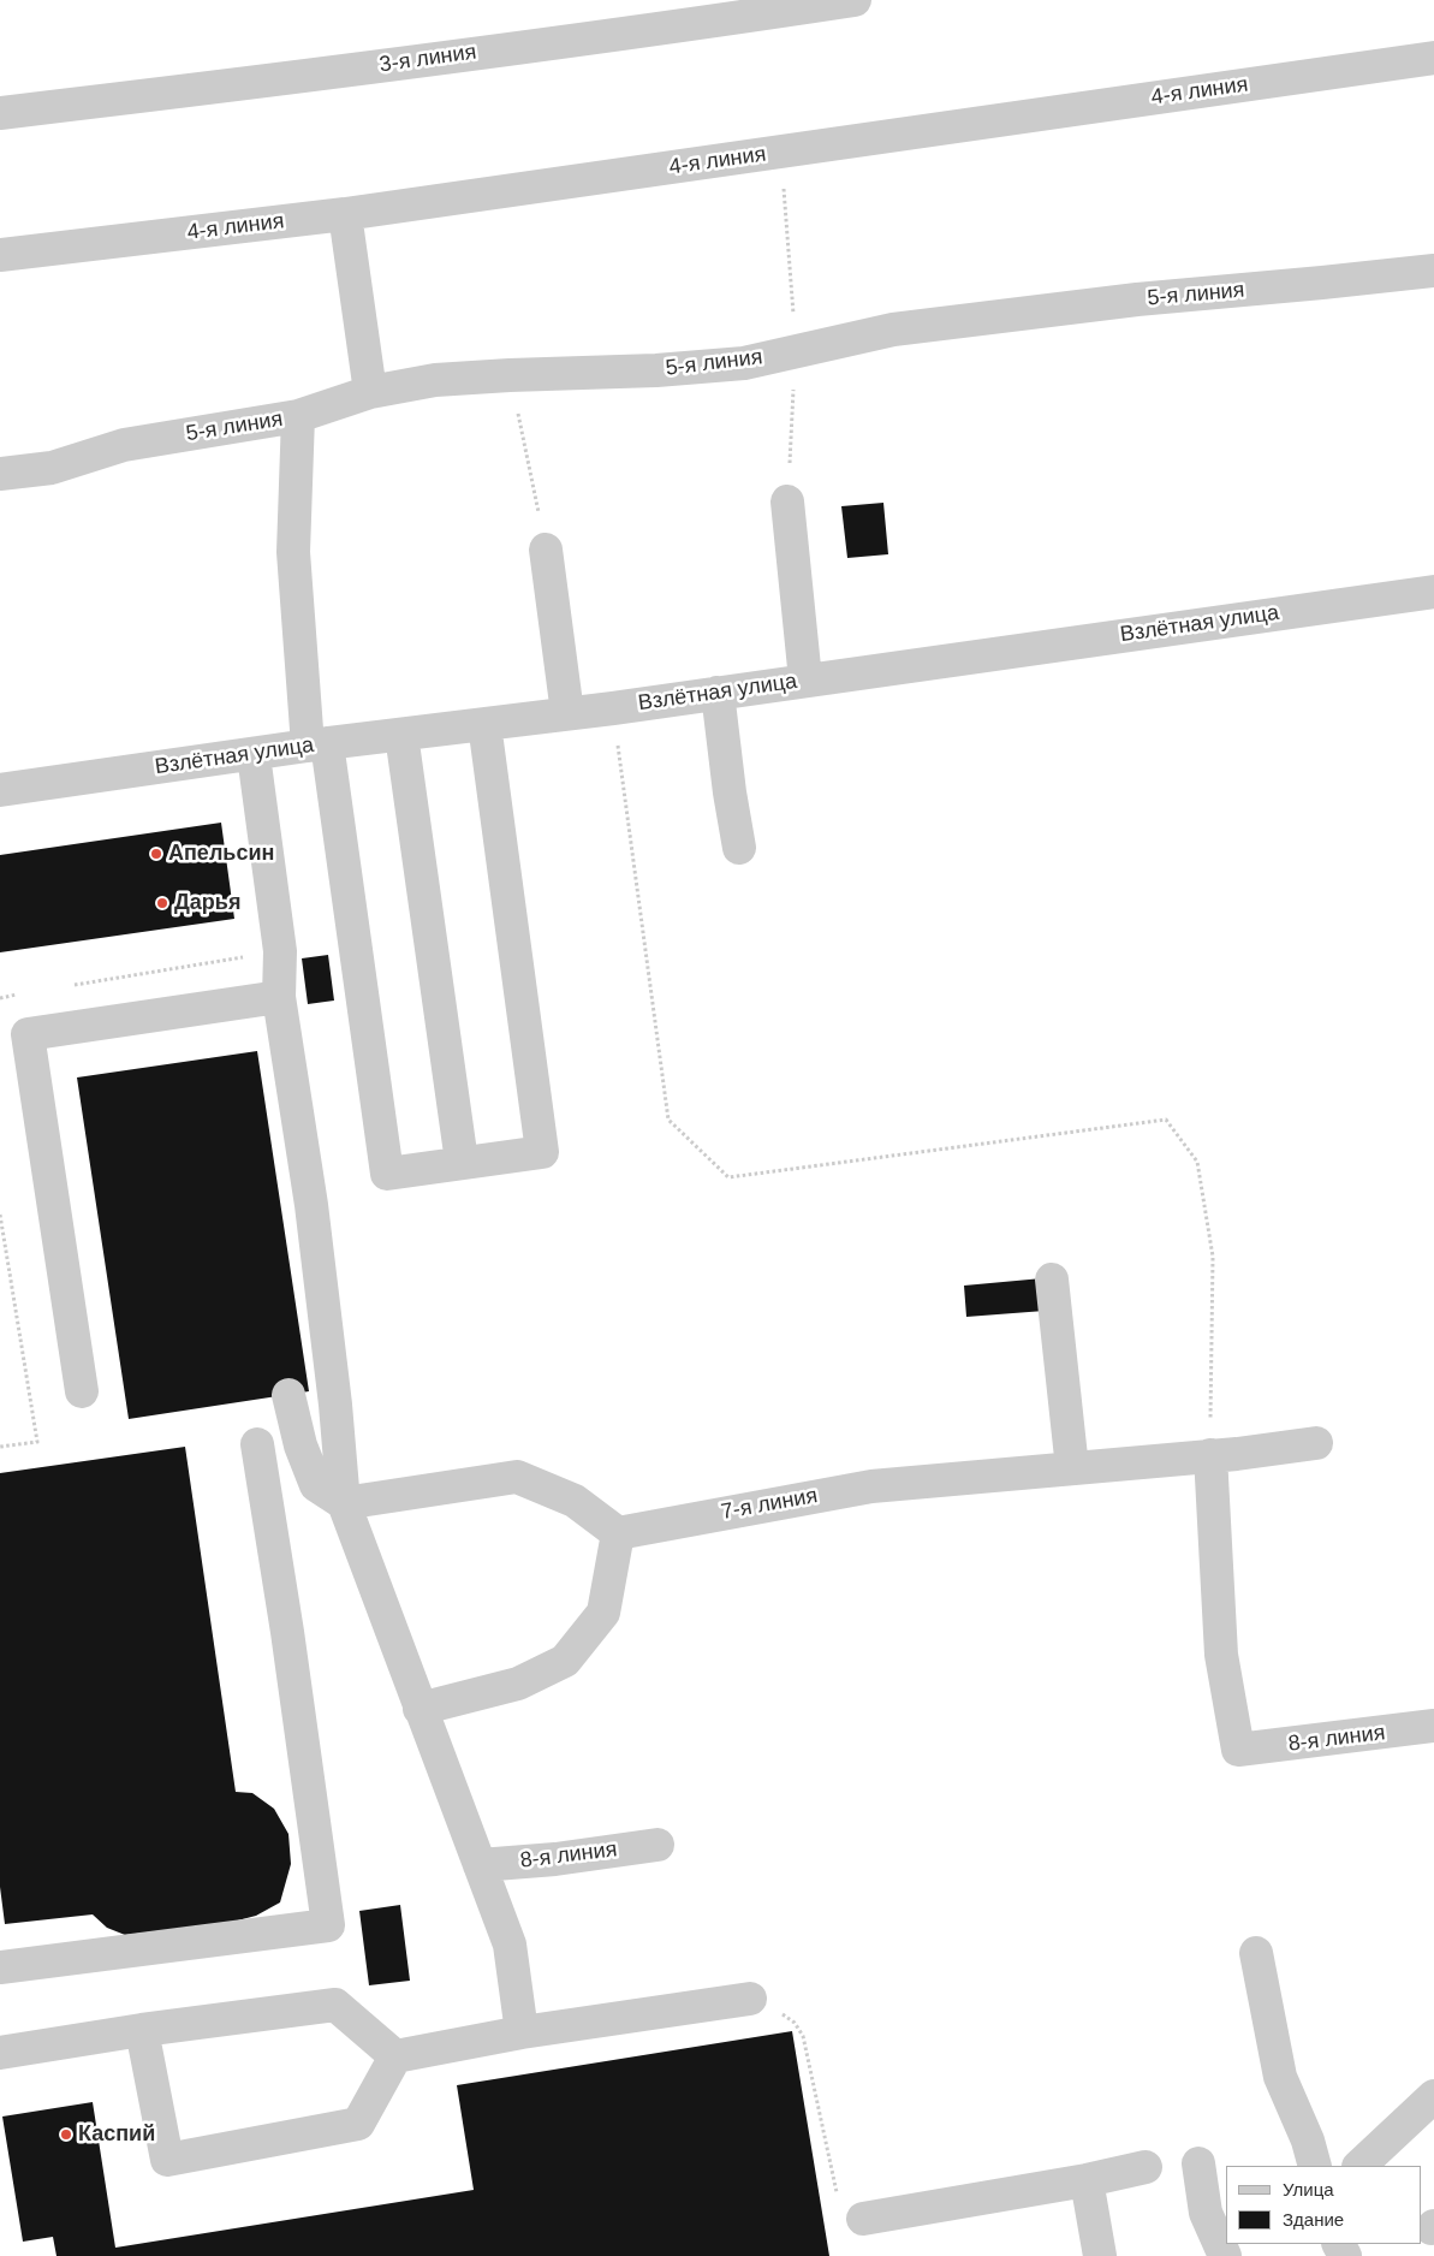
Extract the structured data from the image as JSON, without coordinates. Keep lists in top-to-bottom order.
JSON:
{
  "streets": {
    "street": [
      "3-я линия",
      "4-я линия",
      "5-я линия",
      "Взлётная улица",
      "7-я линия",
      "8-я линия"
    ]
  },
  "crossings": [
    ["7-я линия", "8-я линия"]
  ],
  "places": ["Апельсин", "Дарья", "Каспий"],
  "legend": ["Улица", "Здание"]
}
